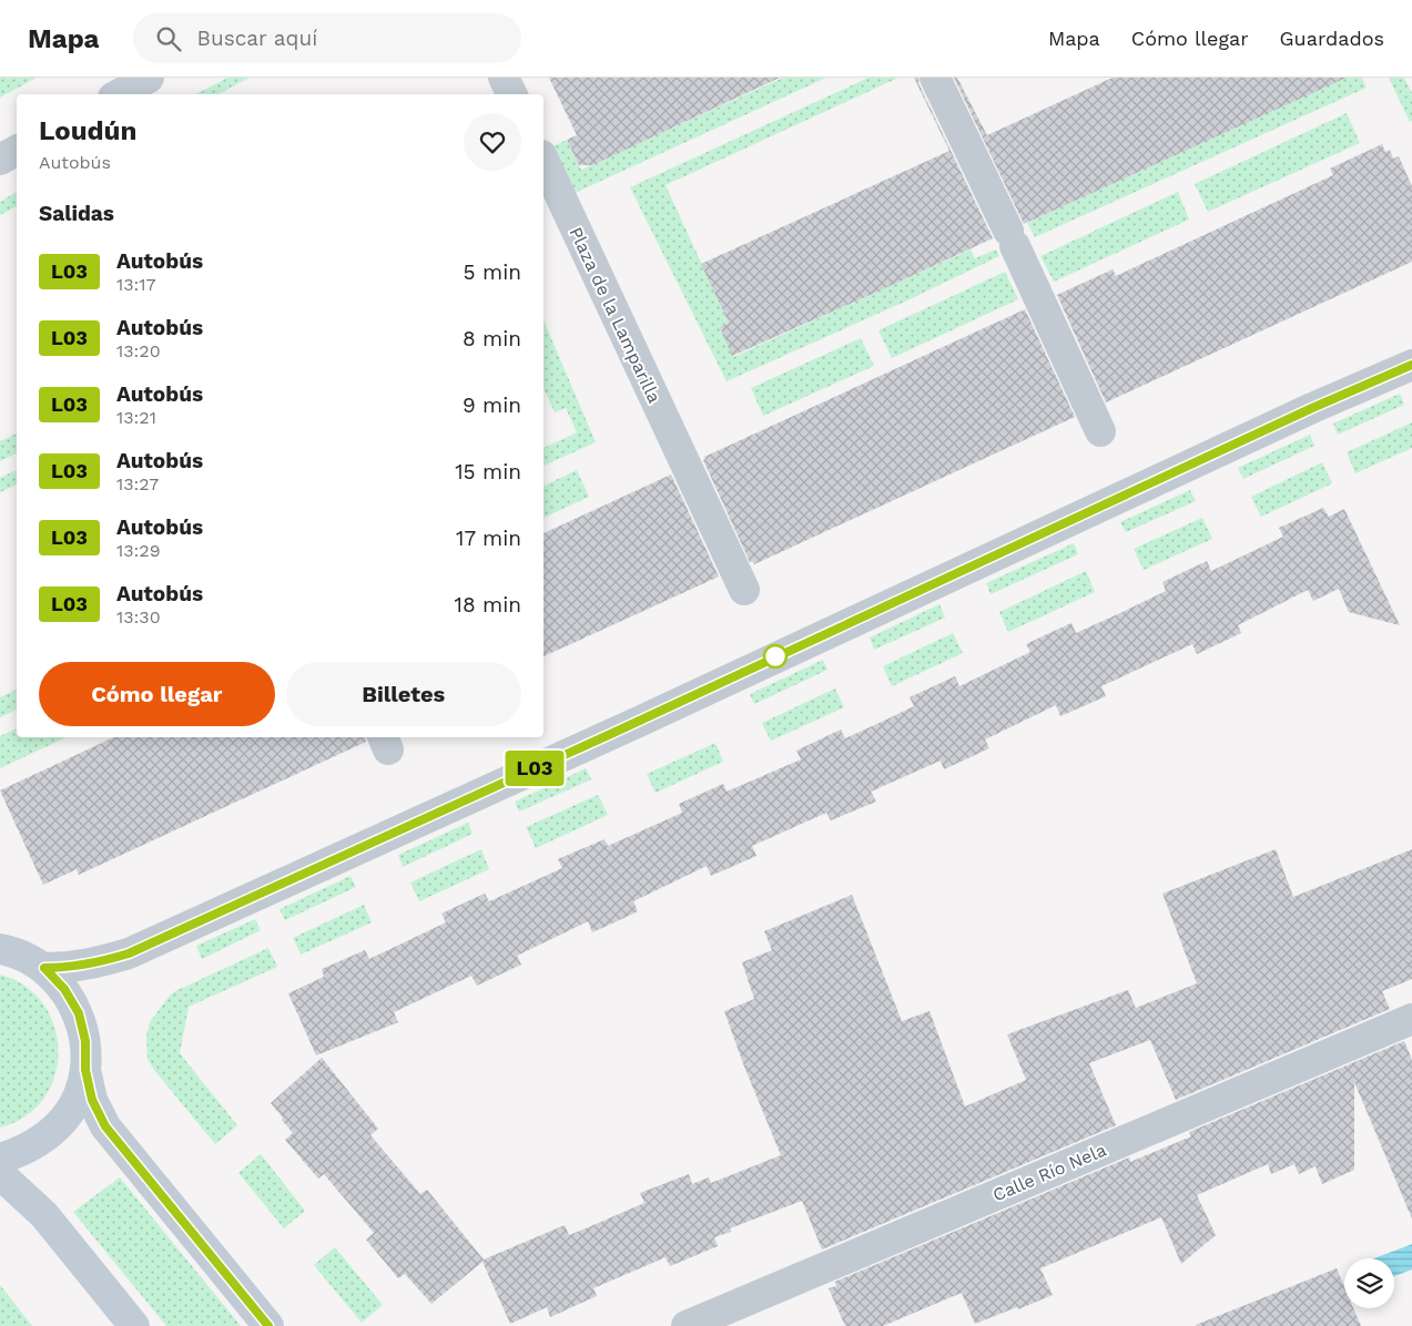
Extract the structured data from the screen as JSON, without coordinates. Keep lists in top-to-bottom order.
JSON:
{
  "streets": {
    "street": ["Plaza de la Lamparilla", "Calle Río Nela"]
  },
  "lines": ["bus line L03"],
  "page": {
    "header": "Mapa",
    "search": "Buscar aquí",
    "nav": ["Mapa", "Cómo llegar", "Guardados"],
    "on_map": "L03",
    "heading": [
      ["Loudún", "Autobús"],
      "Salidas"
    ],
    "list": [
      {
        "mark": "L03",
        "name": "Autobús",
        "note": "13:17",
        "value": "5 min"
      },
      {
        "mark": "L03",
        "name": "Autobús",
        "note": "13:20",
        "value": "8 min"
      },
      {
        "mark": "L03",
        "name": "Autobús",
        "note": "13:21",
        "value": "9 min"
      },
      {
        "mark": "L03",
        "name": "Autobús",
        "note": "13:27",
        "value": "15 min"
      },
      {
        "mark": "L03",
        "name": "Autobús",
        "note": "13:29",
        "value": "17 min"
      },
      {
        "mark": "L03",
        "name": "Autobús",
        "note": "13:30",
        "value": "18 min"
      }
    ],
    "buttons": ["Cómo llegar", "Billetes"]
  }
}
